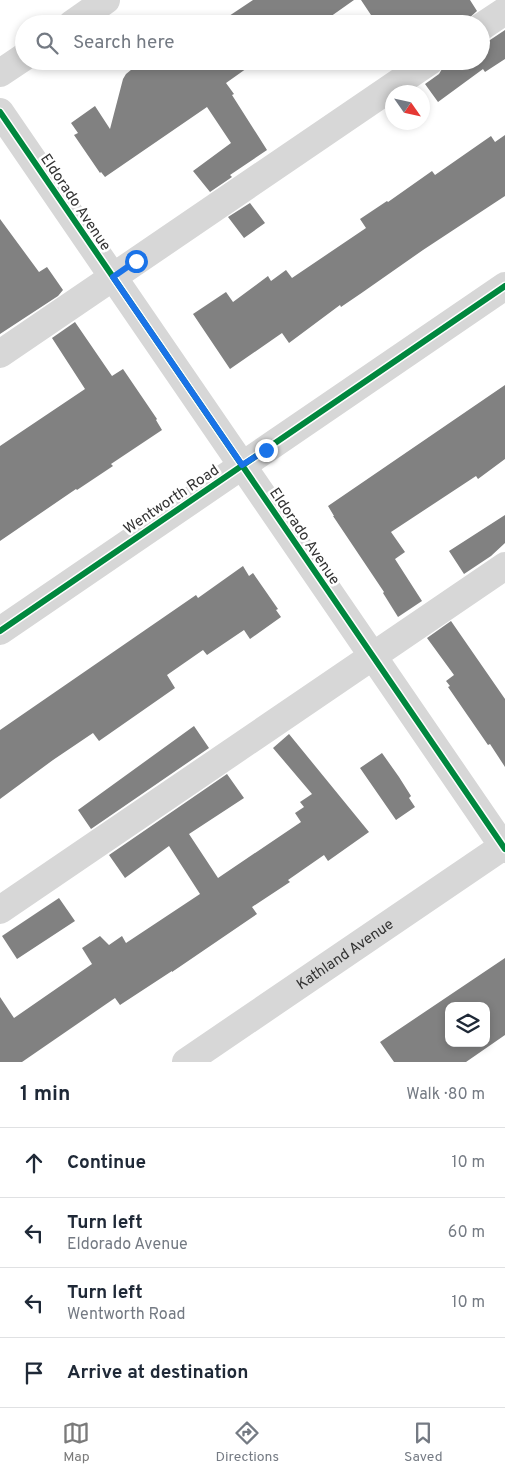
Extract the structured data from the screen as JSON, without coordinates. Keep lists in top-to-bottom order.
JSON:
{
  "streets": {
    "street": ["Eldorado Avenue", "Wentworth Road", "Kathland Avenue"]
  },
  "crossings": [
    ["Eldorado Avenue", "Wentworth Road"],
    ["Eldorado Avenue", "Kathland Avenue"]
  ],
  "north": "bottom right",
  "page": {
    "search": "Search here",
    "heading": ["1 min", "Walk · 80 m"],
    "list": [
      ["Continue", "10 m"],
      ["Turn left", "Eldorado Avenue", "60 m"],
      ["Turn left", "Wentworth Road", "10 m"],
      "Arrive at destination"
    ],
    "nav": ["Map", "Directions", "Saved"]
  }
}
